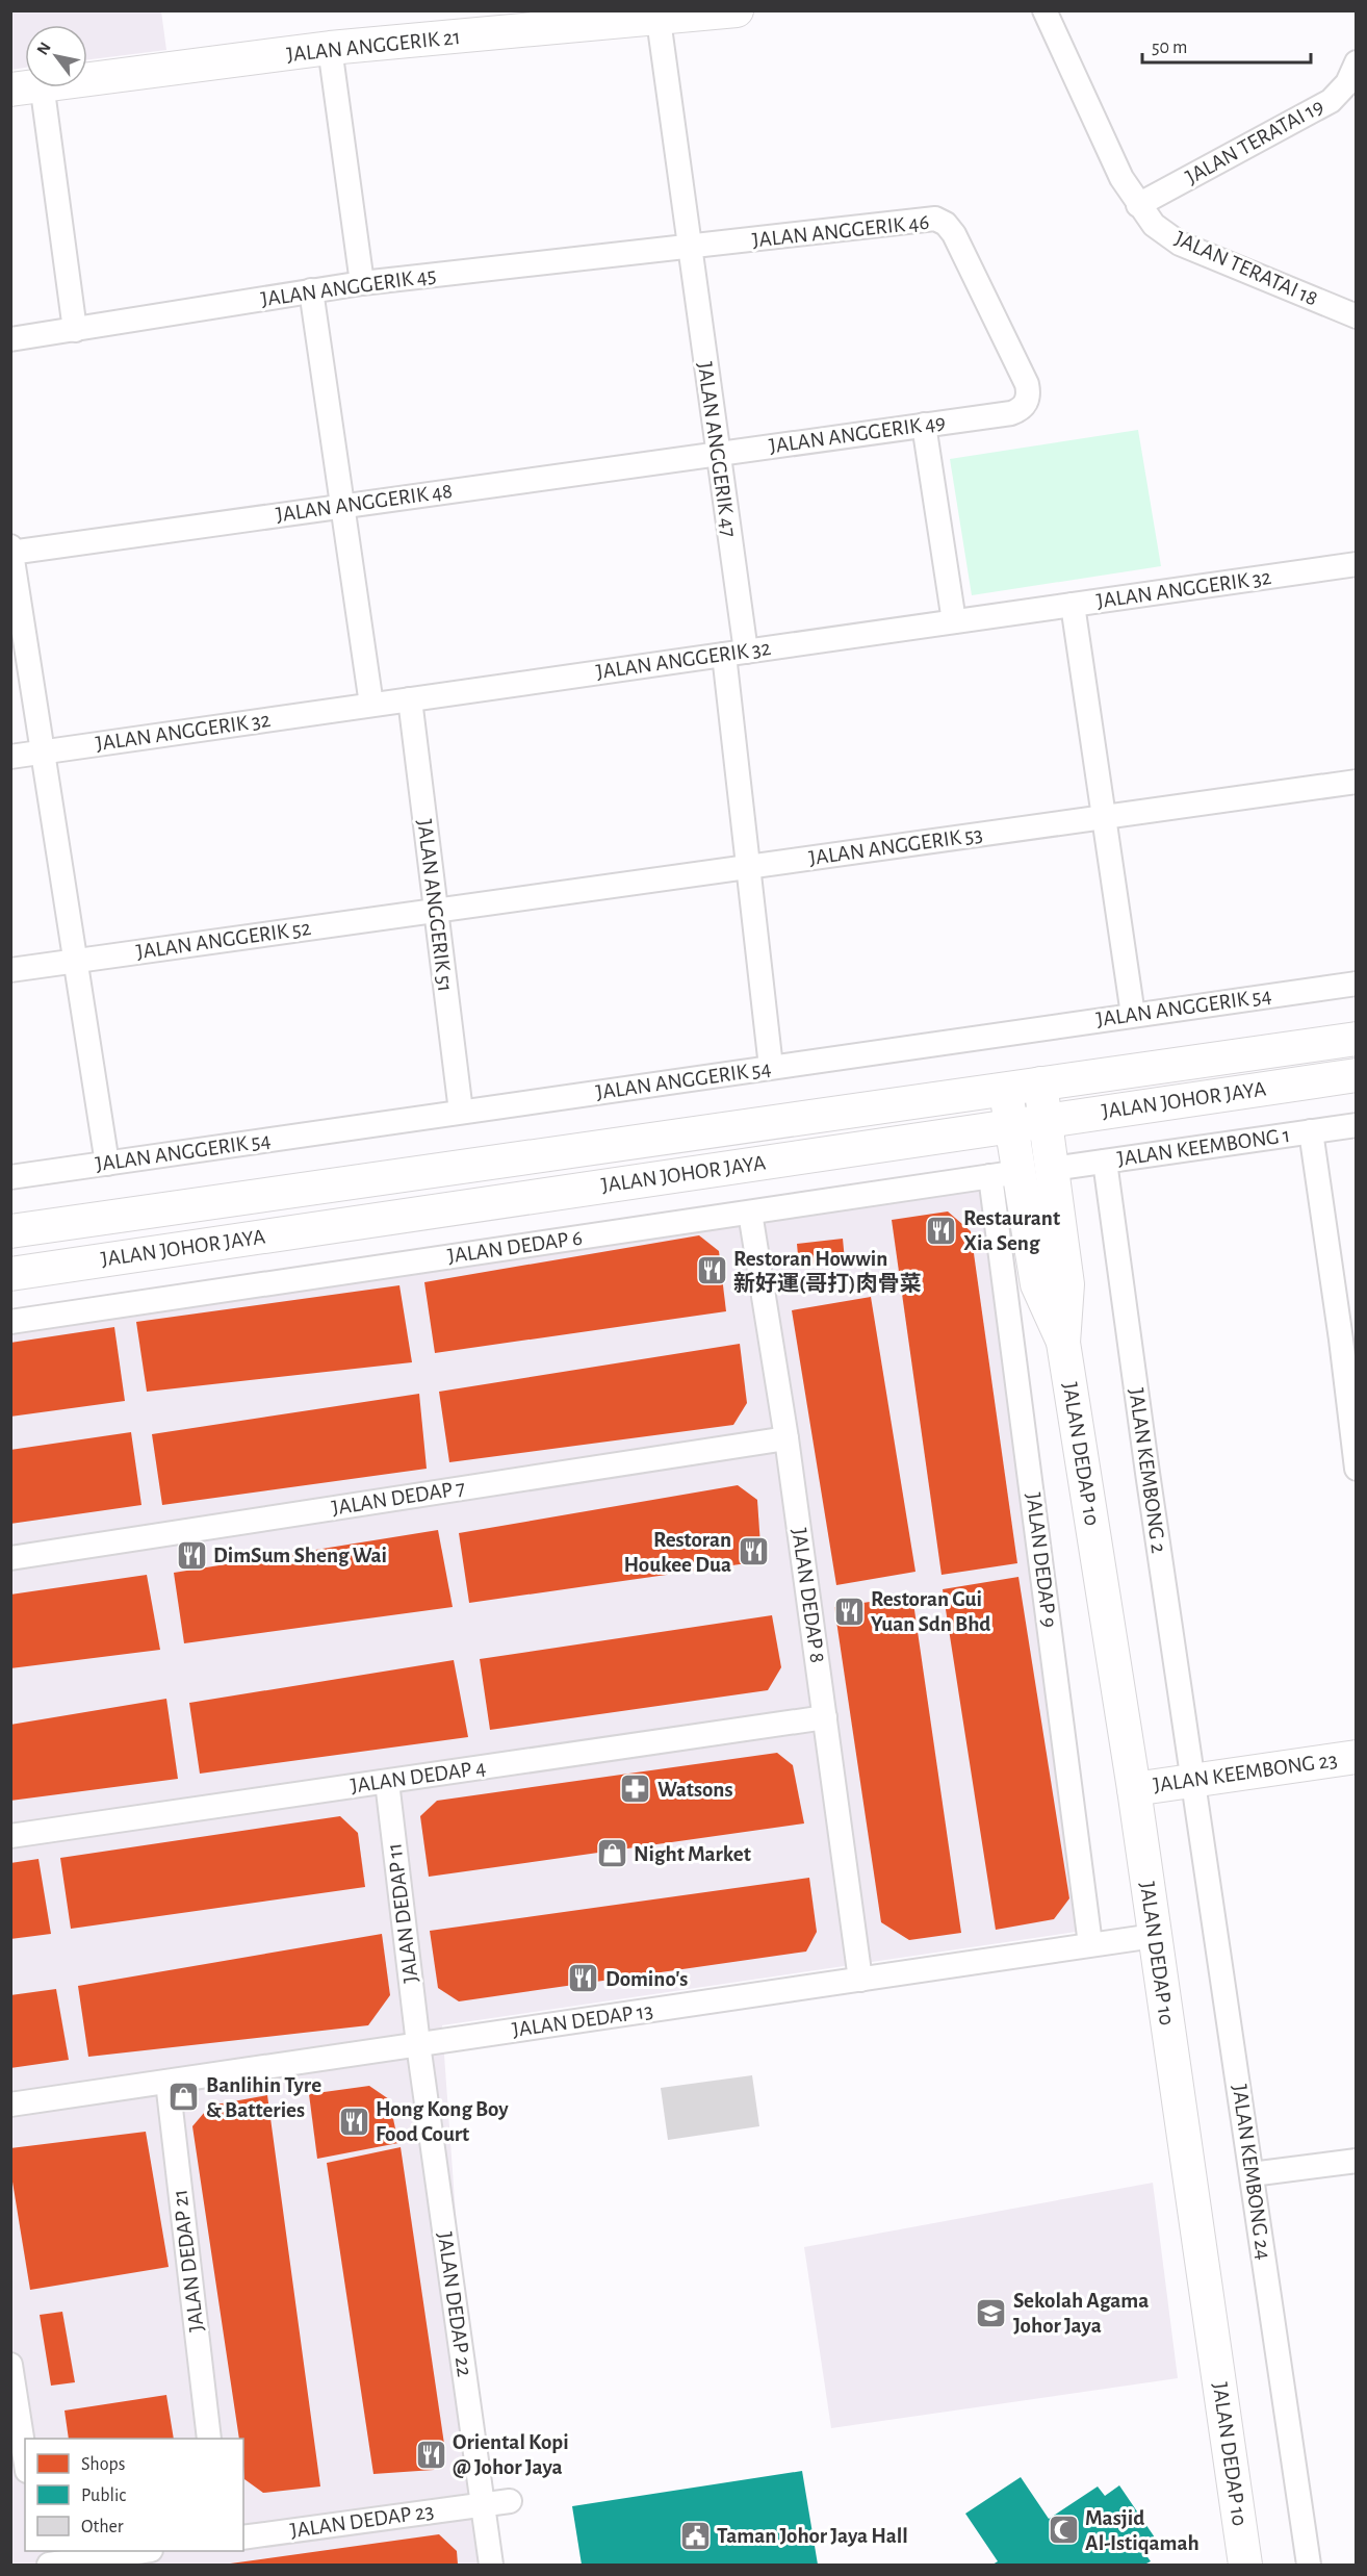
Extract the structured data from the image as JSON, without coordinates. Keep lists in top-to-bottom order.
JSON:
{
  "streets": {
    "main road": [
      "JALAN ANGGERIK 21",
      "JALAN JOHOR JAYA",
      "JALAN DEDAP 10",
      "JALAN KEEMBONG 23"
    ],
    "street": [
      "JALAN TERATAI 19",
      "JALAN ANGGERIK 46",
      "JALAN TERATAI 18",
      "JALAN ANGGERIK 45",
      "JALAN ANGGERIK 49",
      "JALAN ANGGERIK 47",
      "JALAN ANGGERIK 48",
      "JALAN ANGGERIK 32",
      "JALAN ANGGERIK 53",
      "JALAN ANGGERIK 51",
      "JALAN ANGGERIK 52",
      "JALAN ANGGERIK 54",
      "JALAN KEEMBONG 1",
      "JALAN DEDAP 6",
      "JALAN KEMBONG 2",
      "JALAN DEDAP 7",
      "JALAN DEDAP 9",
      "JALAN DEDAP 8",
      "JALAN DEDAP 4",
      "JALAN DEDAP 11",
      "JALAN DEDAP 13",
      "JALAN KEMBONG 24",
      "JALAN DEDAP 21",
      "JALAN DEDAP 22",
      "JALAN DEDAP 23"
    ]
  },
  "crossings": [
    ["JALAN ANGGERIK 21", "JALAN ANGGERIK 47"],
    ["JALAN TERATAI 19", "JALAN TERATAI 18"],
    ["JALAN ANGGERIK 46", "JALAN ANGGERIK 45"],
    ["JALAN ANGGERIK 46", "JALAN ANGGERIK 49"],
    ["JALAN ANGGERIK 46", "JALAN ANGGERIK 47"],
    ["JALAN ANGGERIK 45", "JALAN ANGGERIK 47"],
    ["JALAN ANGGERIK 49", "JALAN ANGGERIK 47"],
    ["JALAN ANGGERIK 49", "JALAN ANGGERIK 48"],
    ["JALAN ANGGERIK 47", "JALAN ANGGERIK 48"],
    ["JALAN ANGGERIK 47", "JALAN ANGGERIK 32"],
    ["JALAN ANGGERIK 47", "JALAN ANGGERIK 53"],
    ["JALAN ANGGERIK 47", "JALAN ANGGERIK 54"],
    ["JALAN ANGGERIK 32", "JALAN ANGGERIK 51"],
    ["JALAN ANGGERIK 53", "JALAN ANGGERIK 51"],
    ["JALAN ANGGERIK 53", "JALAN ANGGERIK 52"],
    ["JALAN ANGGERIK 51", "JALAN ANGGERIK 52"],
    ["JALAN ANGGERIK 51", "JALAN ANGGERIK 54"],
    ["JALAN JOHOR JAYA", "JALAN DEDAP 10"],
    ["JALAN KEEMBONG 1", "JALAN DEDAP 10"],
    ["JALAN KEEMBONG 1", "JALAN KEMBONG 2"],
    ["JALAN DEDAP 6", "JALAN DEDAP 10"],
    ["JALAN DEDAP 6", "JALAN DEDAP 9"],
    ["JALAN DEDAP 6", "JALAN DEDAP 8"],
    ["JALAN DEDAP 10", "JALAN DEDAP 9"],
    ["JALAN DEDAP 10", "JALAN KEEMBONG 23"],
    ["JALAN DEDAP 10", "JALAN DEDAP 13"],
    ["JALAN KEMBONG 2", "JALAN KEEMBONG 23"],
    ["JALAN KEMBONG 2", "JALAN KEMBONG 24"],
    ["JALAN DEDAP 7", "JALAN DEDAP 8"],
    ["JALAN DEDAP 9", "JALAN DEDAP 13"],
    ["JALAN DEDAP 8", "JALAN DEDAP 4"],
    ["JALAN DEDAP 8", "JALAN DEDAP 13"],
    ["JALAN KEEMBONG 23", "JALAN KEMBONG 24"],
    ["JALAN DEDAP 4", "JALAN DEDAP 11"],
    ["JALAN DEDAP 11", "JALAN DEDAP 13"],
    ["JALAN DEDAP 11", "JALAN DEDAP 22"],
    ["JALAN DEDAP 13", "JALAN DEDAP 21"],
    ["JALAN DEDAP 13", "JALAN DEDAP 22"],
    ["JALAN DEDAP 22", "JALAN DEDAP 23"]
  ],
  "places": {
    "restaurant": [
      "Restaurant Xia Seng",
      "Restoran Howwin 新好運(哥打)肉骨菜",
      "Restoran Houkee Dua",
      "DimSum Sheng Wai",
      "Restoran Gui Yuan Sdn Bhd",
      "Domino's",
      "Hong Kong Boy Food Court",
      "Oriental Kopi @ Johor Jaya"
    ],
    "pharmacy": ["Watsons"],
    "shop": ["Night Market", "Banlihin Tyre & Batteries"],
    "school or university": ["Sekolah Agama Johor Jaya"],
    "mosque": ["Masjid Al-Istiqamah"],
    "public building": ["Taman Johor Jaya Hall"]
  },
  "legend": ["Shops", "Public", "Other"],
  "scale_bar": "50 m",
  "north": "top left"
}
